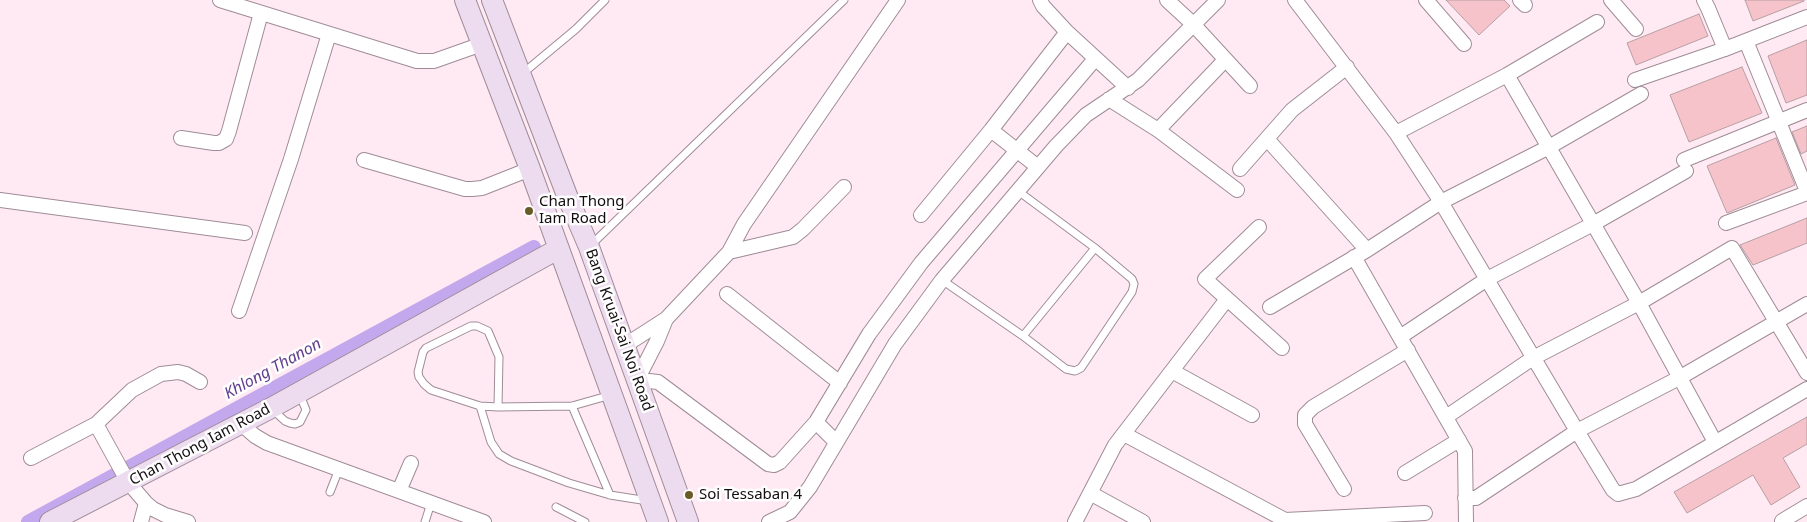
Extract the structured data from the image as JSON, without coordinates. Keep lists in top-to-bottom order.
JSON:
{
  "streets": {
    "main road": ["Bang Kruai-Sai Noi Road", "Chan Thong Iam Road"]
  },
  "crossings": [
    ["Bang Kruai-Sai Noi Road", "Chan Thong Iam Road"]
  ],
  "water": ["Khlong Thanon"],
  "places": ["Chan Thong Iam Road", "Soi Tessaban 4"]
}
